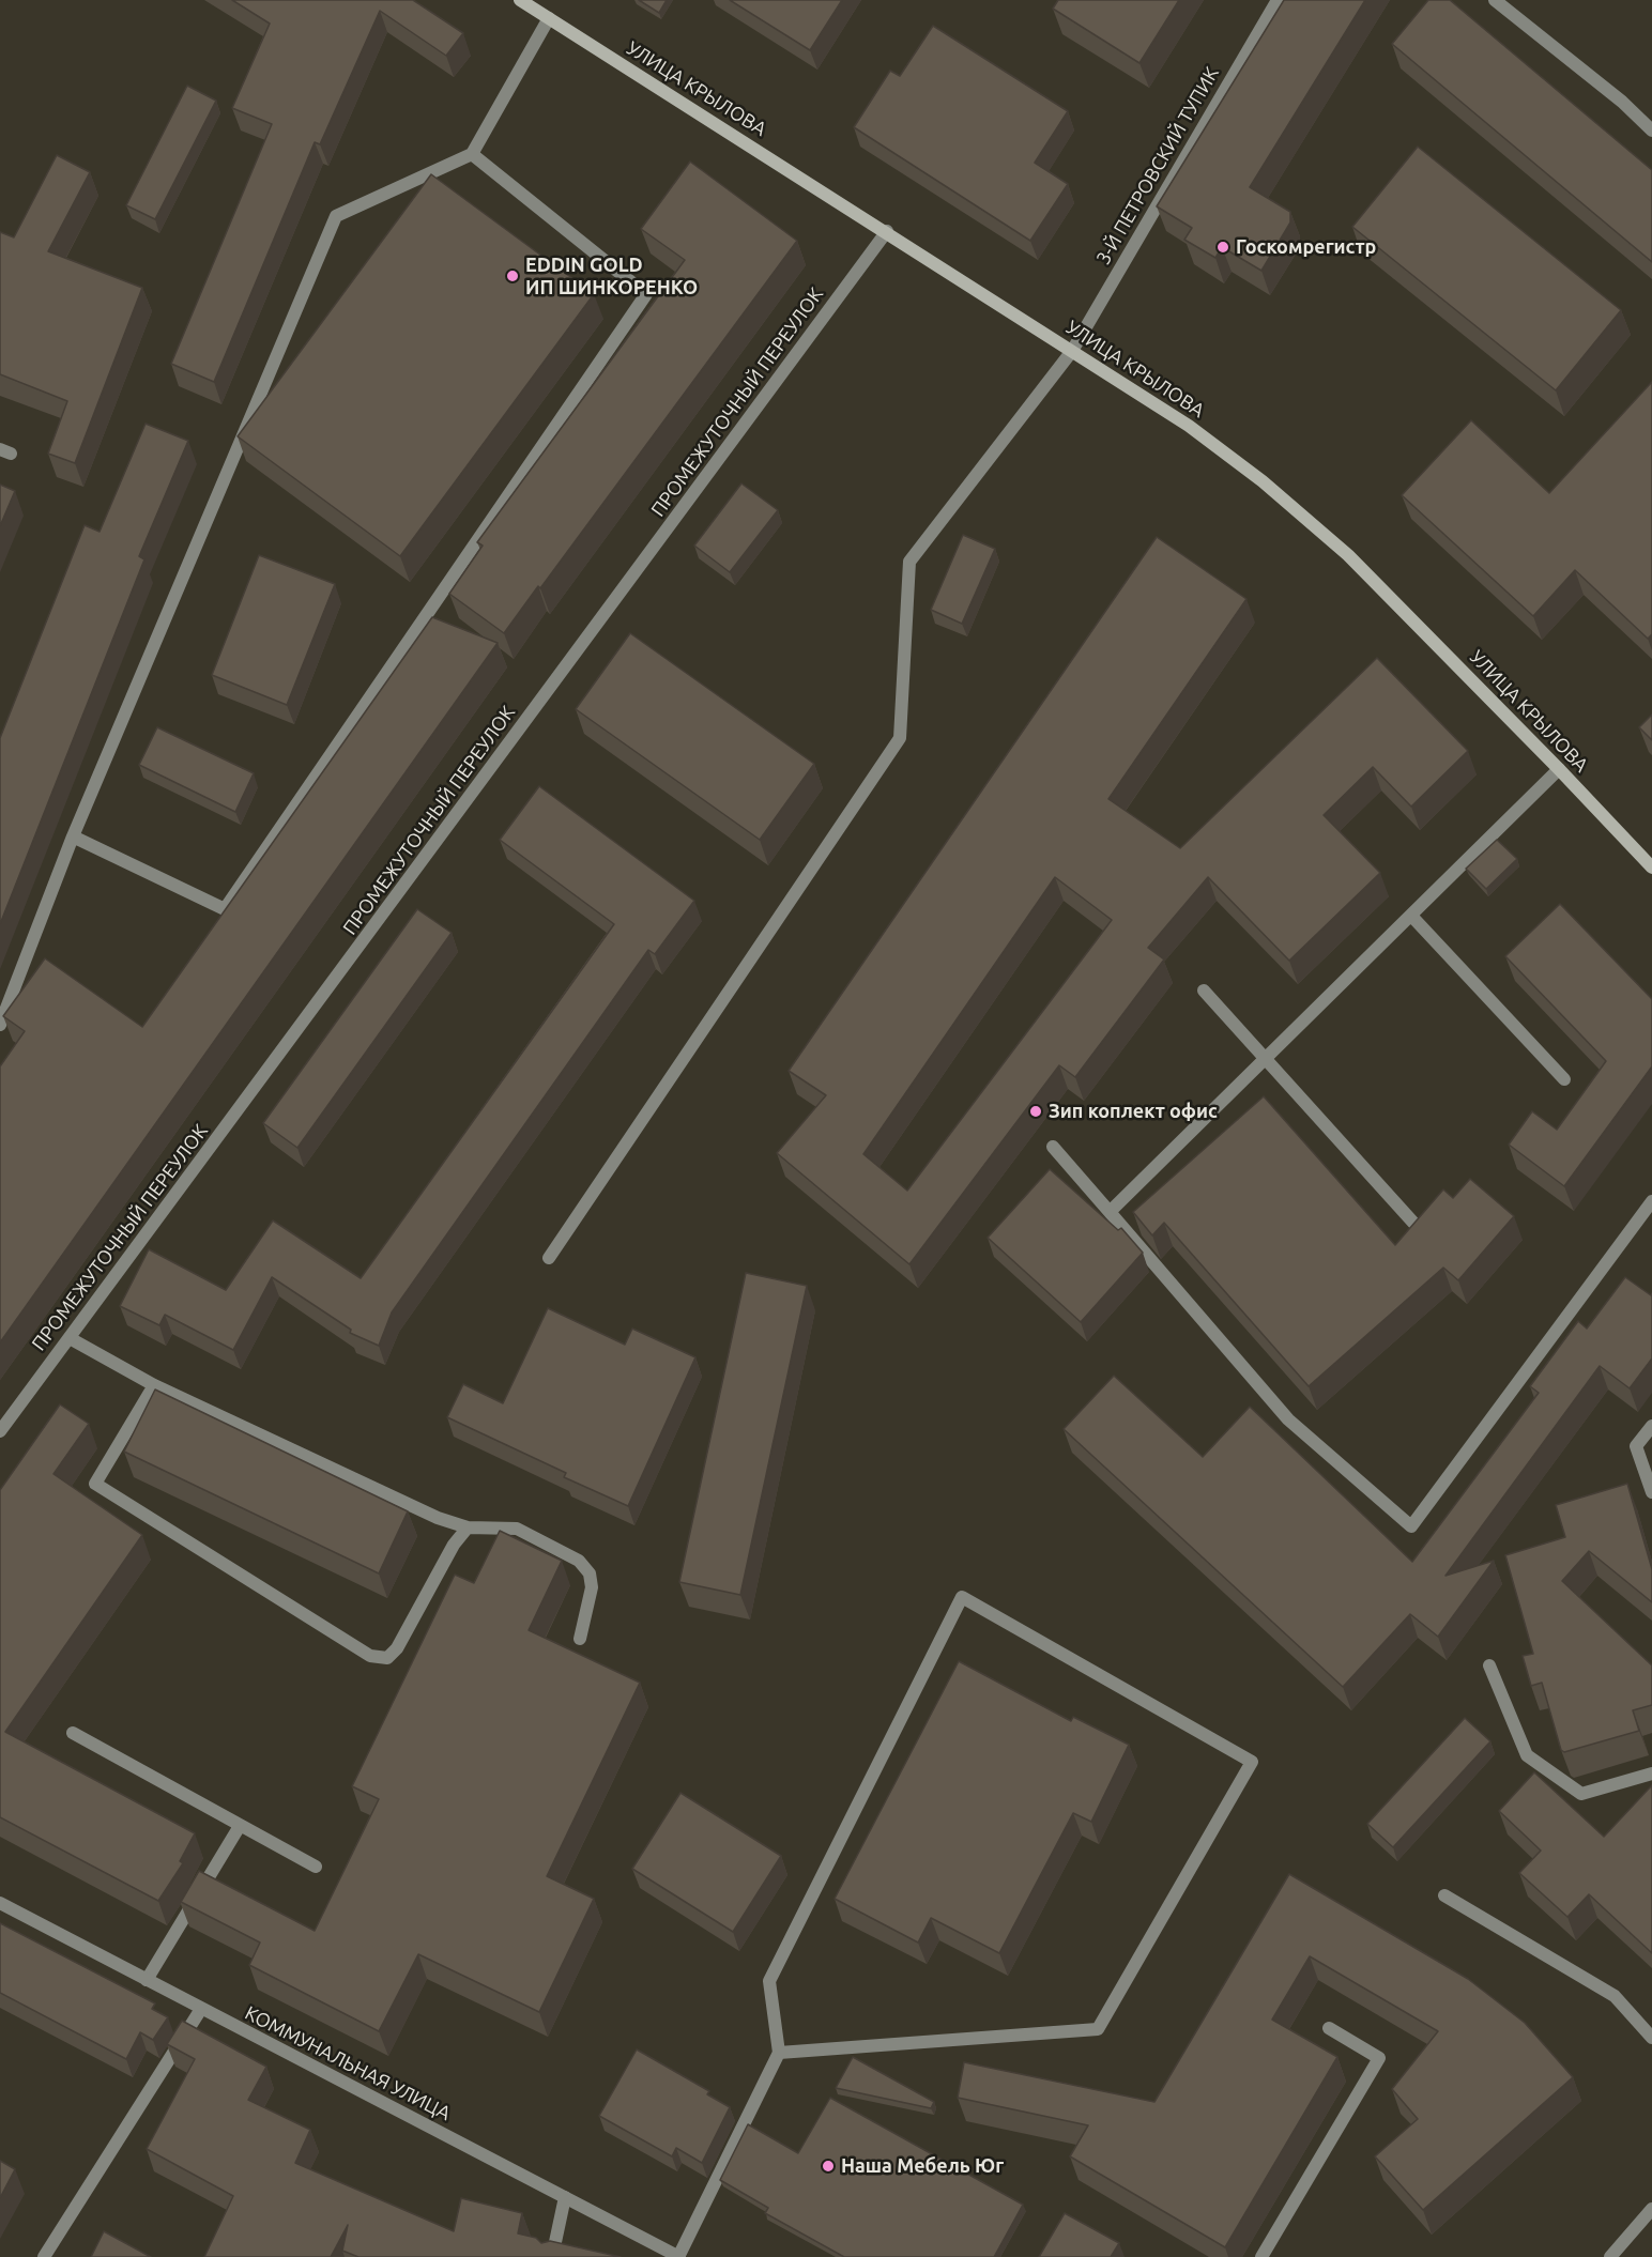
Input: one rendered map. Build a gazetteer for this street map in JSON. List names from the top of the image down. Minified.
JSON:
{"streets":{"main road":["УЛИЦА КРЫЛОВА"],"street":["3-Й ПЕТРОВСКИЙ ТУПИК","ПРОМЕЖУТОЧНЫЙ ПЕРЕУЛОК","КОММУНАЛЬНАЯ УЛИЦА"]},"crossings":[["УЛИЦА КРЫЛОВА","3-Й ПЕТРОВСКИЙ ТУПИК"],["УЛИЦА КРЫЛОВА","ПРОМЕЖУТОЧНЫЙ ПЕРЕУЛОК"]],"places":["Госкомрегистр","EDDIN GOLD ИП ШИНКОРЕНКО","Зип коплект офис","Наша Мебель Юг"]}
